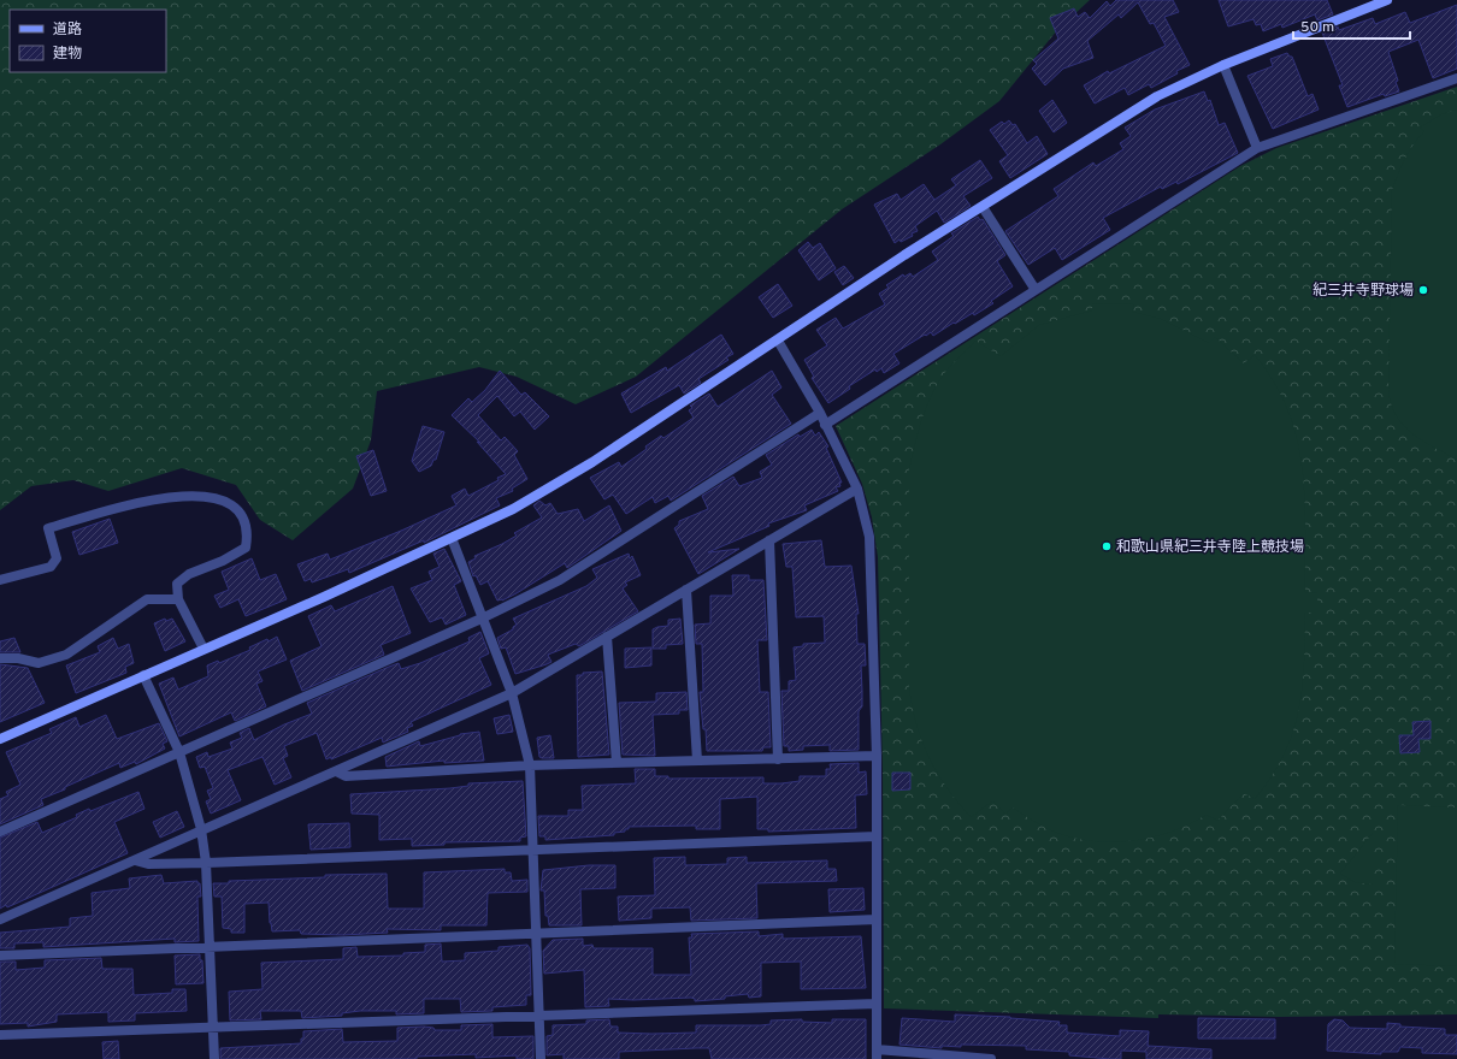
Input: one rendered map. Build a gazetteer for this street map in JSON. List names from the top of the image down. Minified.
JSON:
{"places":["紀三井寺野球場","和歌山県紀三井寺陸上競技場"],"legend":["道路","建物"],"scale_bar":"50 m"}
